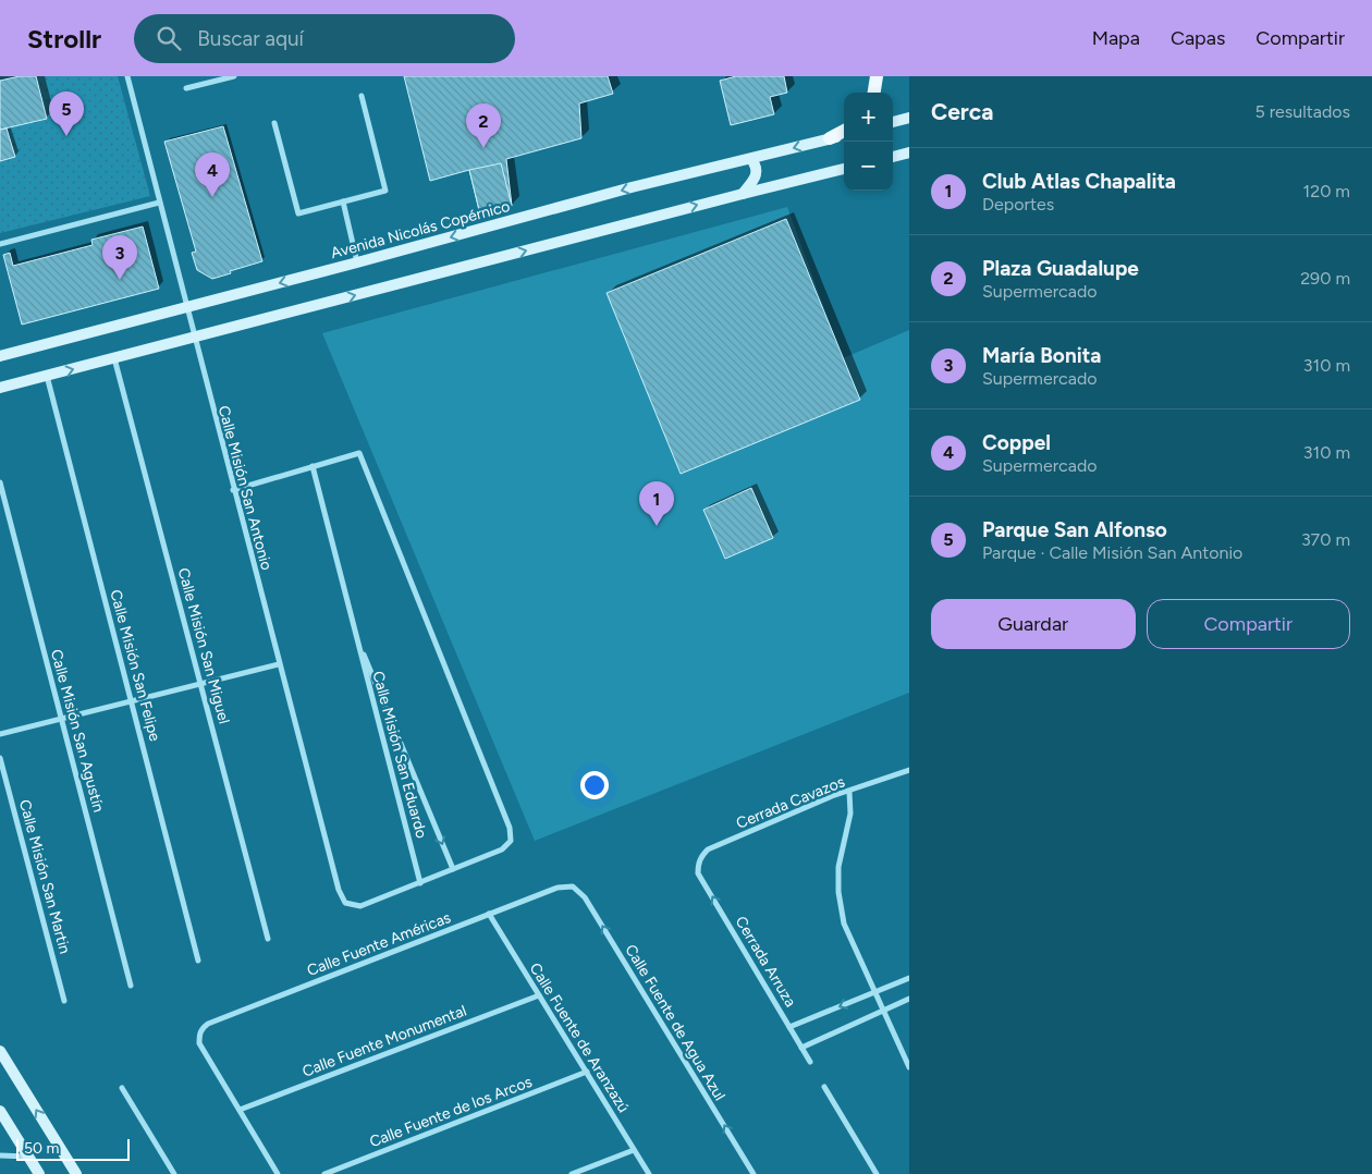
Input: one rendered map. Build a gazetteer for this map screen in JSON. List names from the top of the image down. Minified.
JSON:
{"streets":{"street":["Avenida Nicolás Copérnico","Calle Misión San Antonio","Calle Misión San Miguel","Calle Misión San Felipe","Calle Misión San Agustín","Calle Misión San Eduardo","Cerrada Cavazos","Calle Misión San Martin","Calle Fuente Américas","Cerrada Arruza","Calle Fuente de Agua Azul","Calle Fuente de Aranzazú","Calle Fuente Monumental","Calle Fuente de los Arcos"]},"crossings":[["Avenida Nicolás Copérnico","Calle Misión San Antonio"],["Calle Misión San Antonio","Calle Misión San Eduardo"],["Cerrada Cavazos","Cerrada Arruza"],["Calle Fuente Américas","Calle Fuente de Agua Azul"],["Calle Fuente Américas","Calle Fuente de Aranzazú"],["Calle Fuente Américas","Calle Fuente Monumental"],["Calle Fuente de Aranzazú","Calle Fuente Monumental"],["Calle Fuente de Aranzazú","Calle Fuente de los Arcos"]],"one_way":["Cerrada Arruza","Calle Fuente de Agua Azul"],"scale_bar":"50 m","page":{"header":"Strollr","search":"Buscar aquí","nav":["Mapa","Capas","Compartir"],"heading":["Cerca","5 resultados"],"pins":["5","2","4","3","1"],"map_buttons":["+","−"],"list":[{"mark":"1","name":"Club Atlas Chapalita","note":"Deportes","value":"120 m"},{"mark":"2","name":"Plaza Guadalupe","note":"Supermercado","value":"290 m"},{"mark":"3","name":"María Bonita","note":"Supermercado","value":"310 m"},{"mark":"4","name":"Coppel","note":"Supermercado","value":"310 m"},{"mark":"5","name":"Parque San Alfonso","note":"Parque · Calle Misión San Antonio","value":"370 m"}],"buttons":["Guardar","Compartir"],"scale":"50 m"}}
